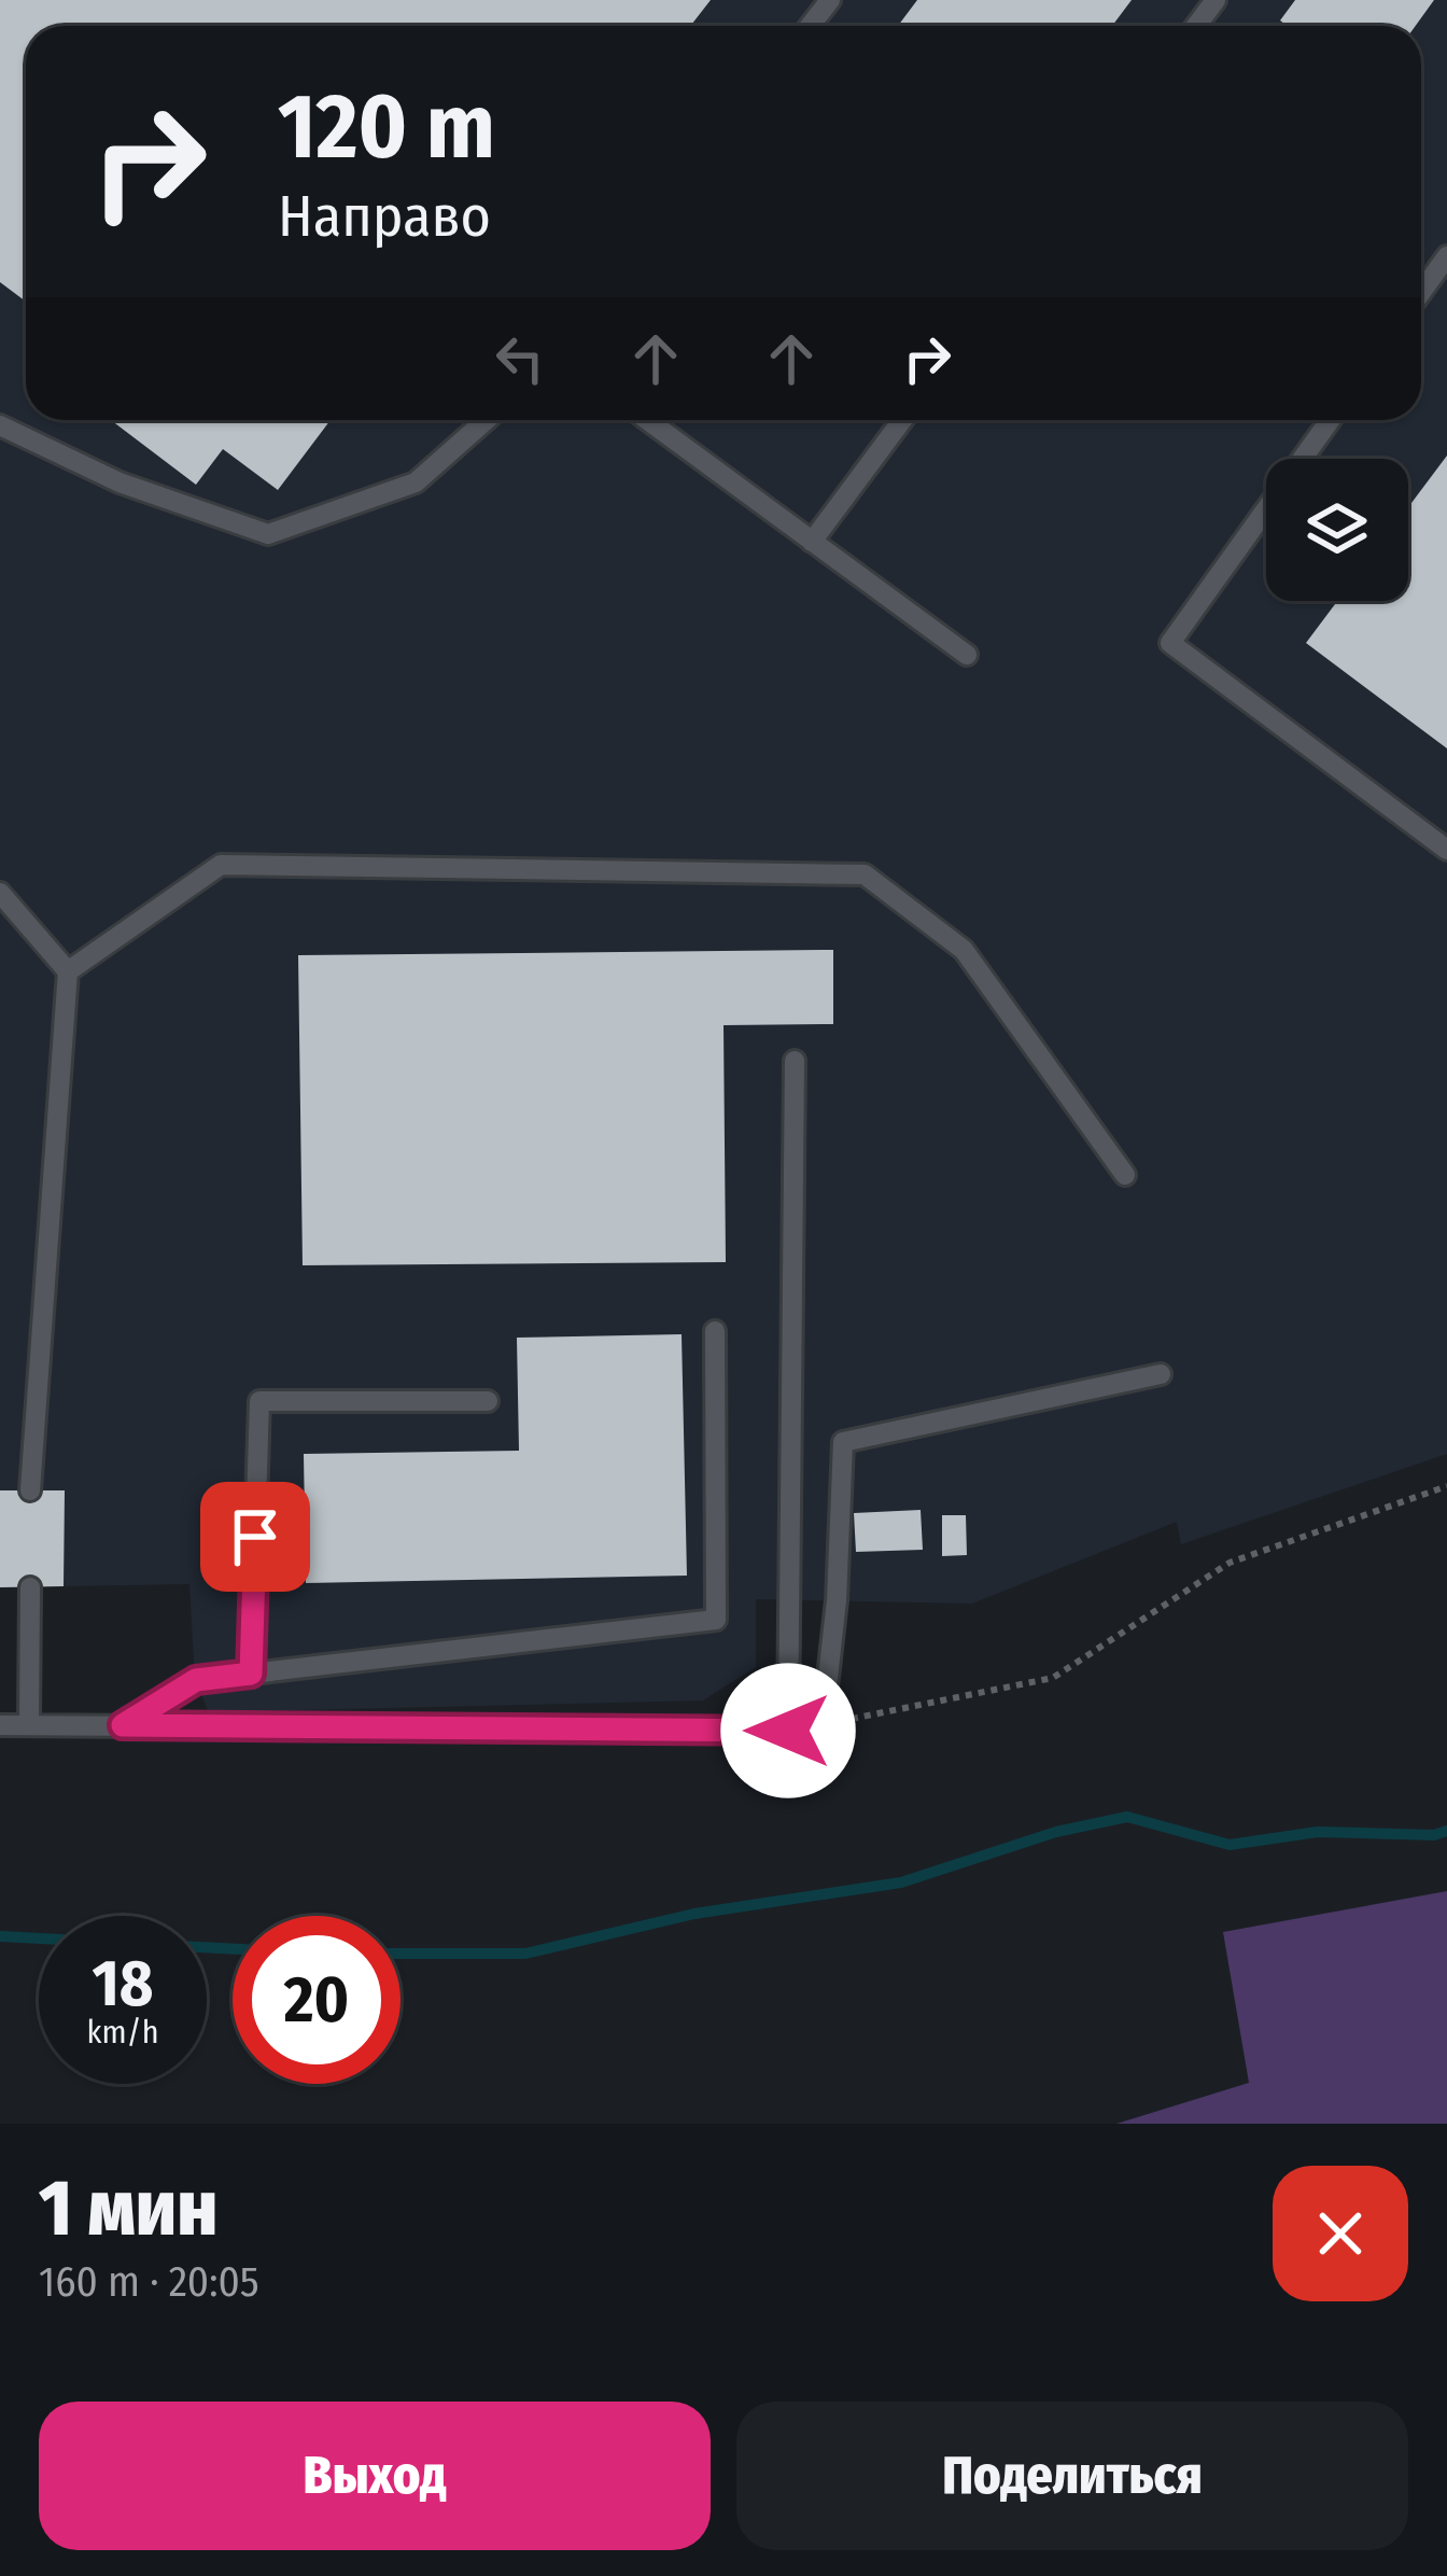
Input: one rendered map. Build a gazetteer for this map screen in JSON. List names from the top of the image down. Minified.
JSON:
{"page":{"turn":["120 m","Направо"],"speed":"18 km/h","limit":"20","heading":["1 мин","160 m · 20:05"],"buttons":["Выход","Поделиться"]}}
